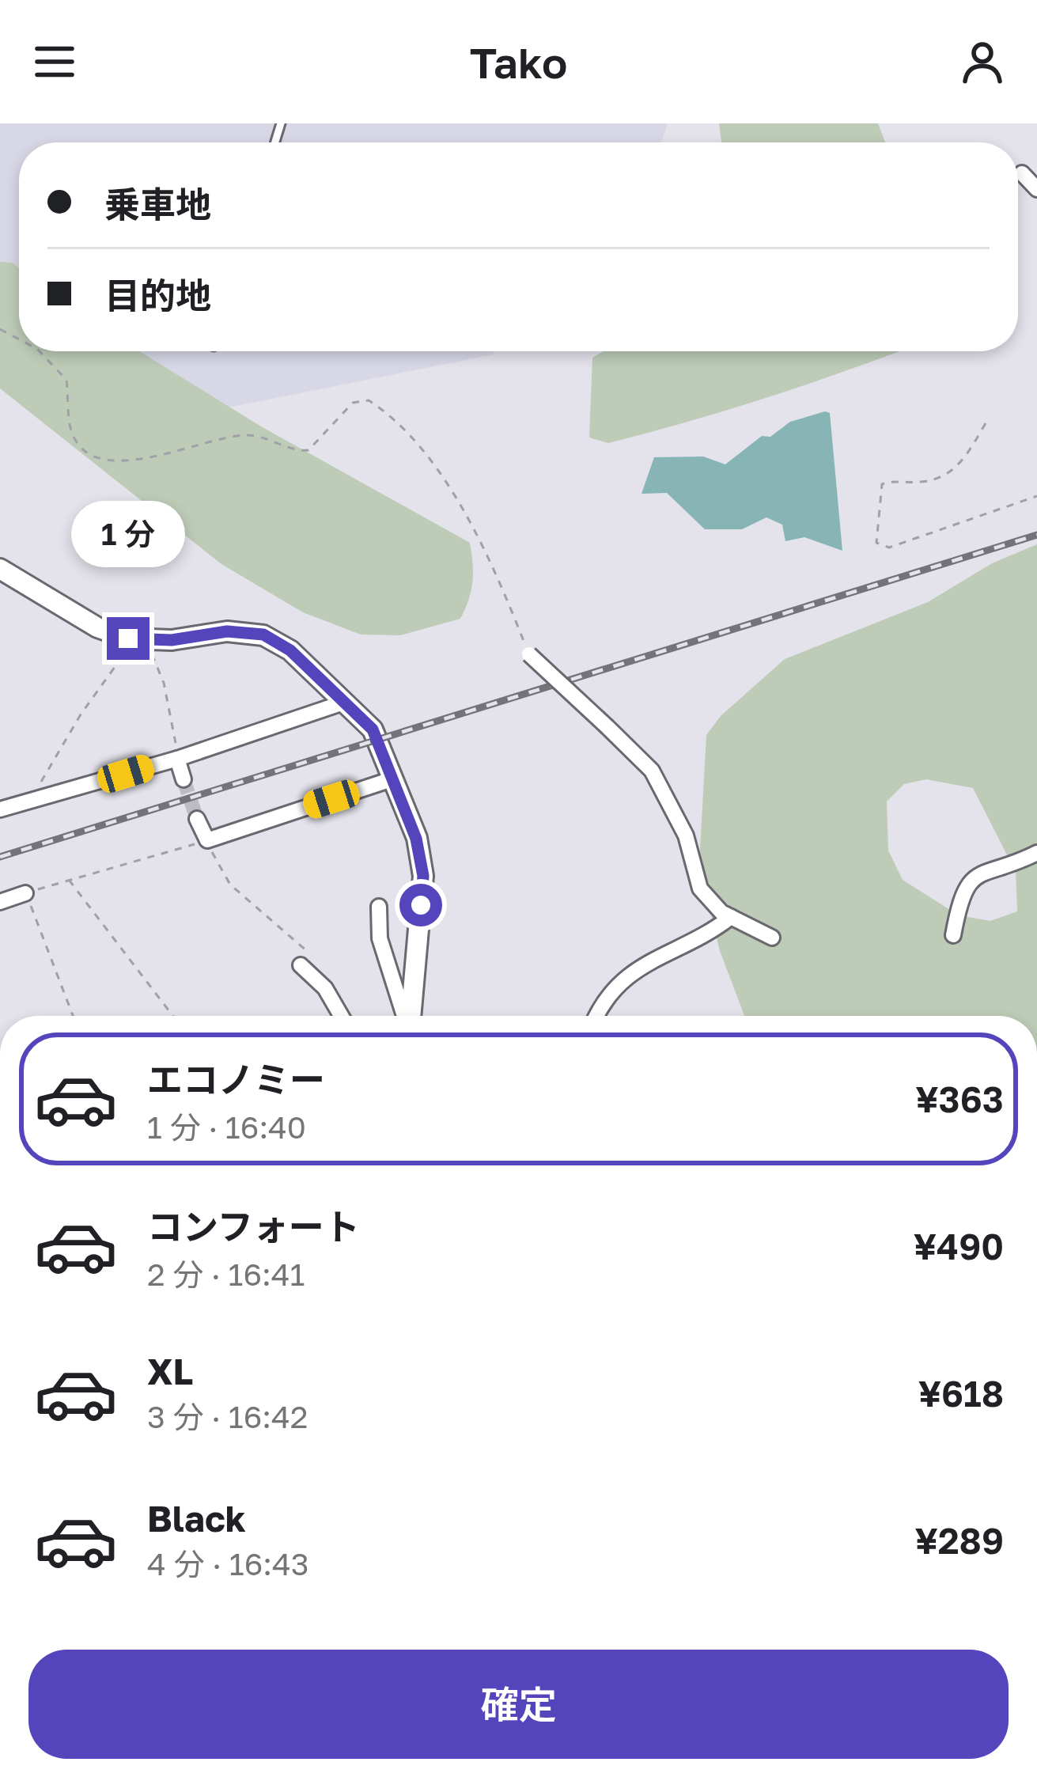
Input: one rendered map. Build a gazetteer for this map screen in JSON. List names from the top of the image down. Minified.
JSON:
{"page":{"header":"Tako","banner":["乗車地","目的地"],"bubble":"1 分","list":[{"name":"エコノミー","note":"1 分 · 16:40","value":"¥363"},{"name":"コンフォート","note":"2 分 · 16:41","value":"¥490"},{"name":"XL","note":"3 分 · 16:42","value":"¥618"},{"name":"Black","note":"4 分 · 16:43","value":"¥289"}],"buttons":"確定"}}
